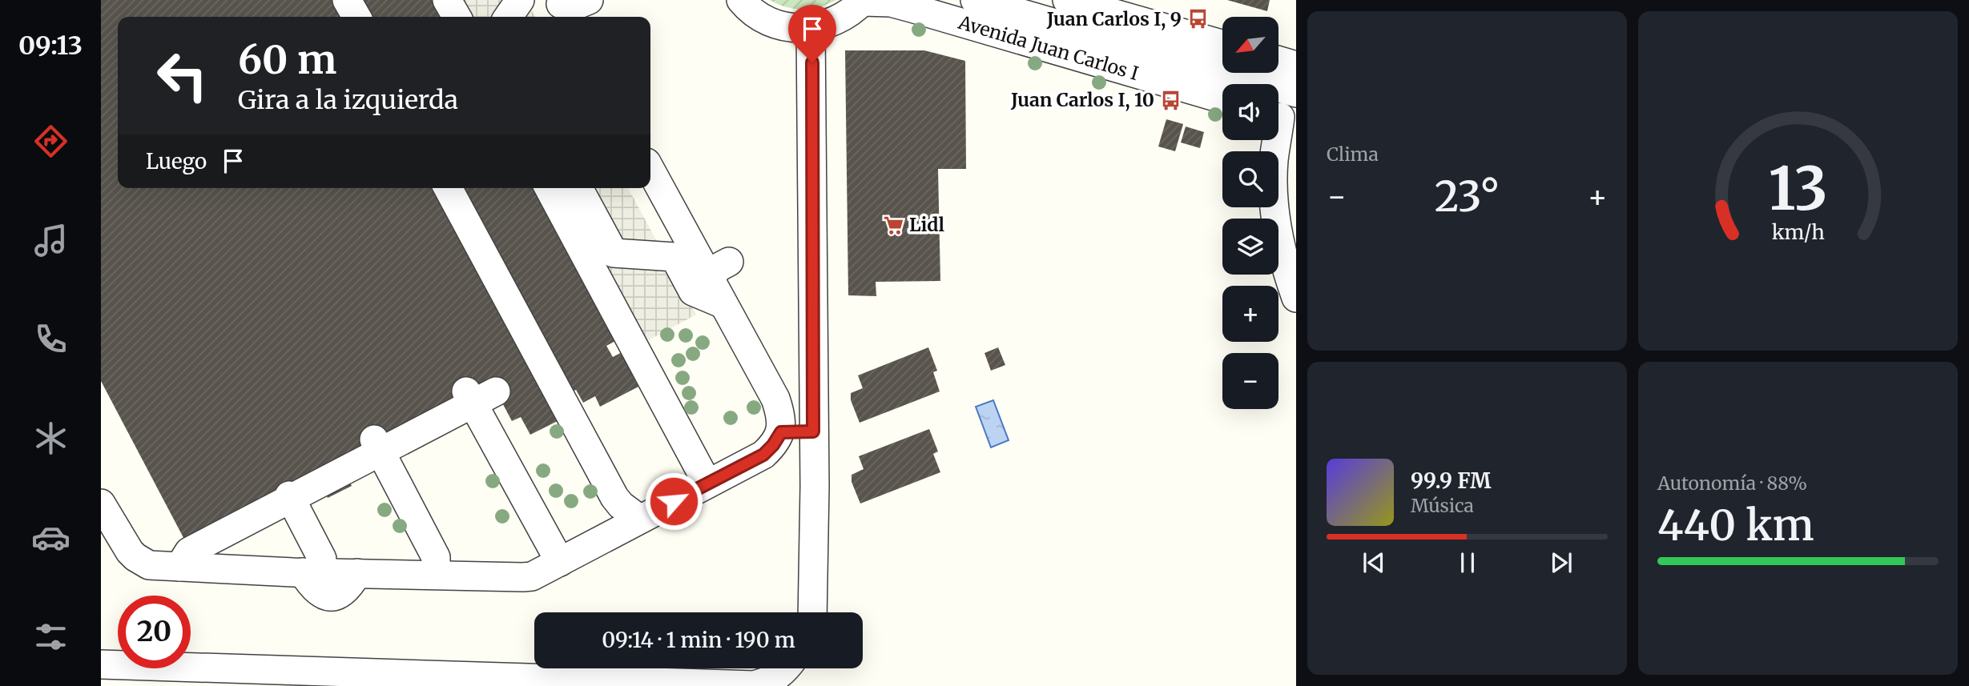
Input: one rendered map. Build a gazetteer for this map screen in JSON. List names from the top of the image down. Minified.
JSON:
{"streets":{"street":["Avenida Juan Carlos I"]},"places":{"bus stop":["Juan Carlos I, 9","Juan Carlos I, 10"],"supermarket":["Lidl"]},"north":"bottom left","page":{"tabs":"09:13","tile":["Clima",["Autonomía · 88%","440 km"]],"map_buttons":["+","−"],"turn":["60 m","Gira a la izquierda"],"then":"Luego","heat":["−","23°","+"],"song":["99.9 FM","Música"],"limit":"20","trip":"09:14 · 1 min · 190 m","gauge":["13","km/h"]}}
